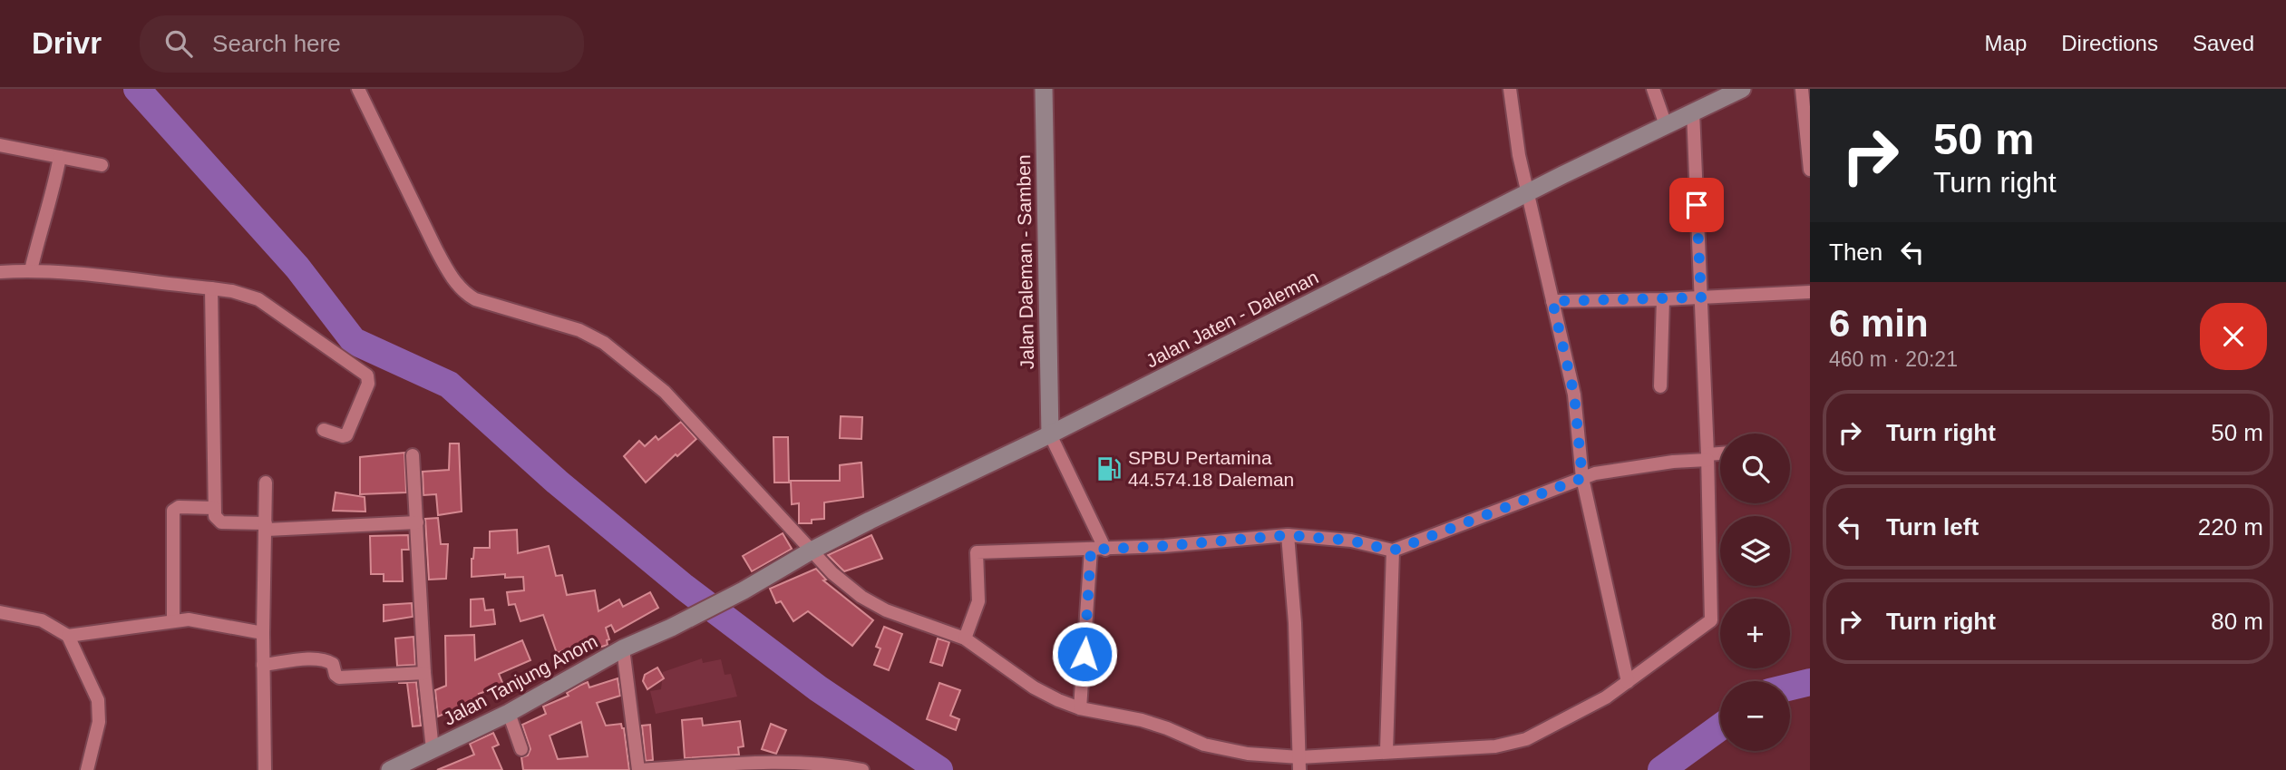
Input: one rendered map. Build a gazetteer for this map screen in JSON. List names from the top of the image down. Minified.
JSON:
{"streets":{"main road":["Jalan Daleman - Samben","Jalan Jaten - Daleman","Jalan Tanjung Anom"]},"crossings":[["Jalan Daleman - Samben","Jalan Jaten - Daleman"],["Jalan Jaten - Daleman","Jalan Tanjung Anom"]],"places":{"fuel station":["SPBU Pertamina 44.574.18 Daleman"]},"page":{"header":"Drivr","search":"Search here","nav":["Map","Directions","Saved"],"turn":["50 m","Turn right"],"then":"Then","heading":["6 min","460 m · 20:21"],"list":[{"name":"Turn right","value":"50 m"},{"name":"Turn left","value":"220 m"},{"name":"Turn right","value":"80 m"}],"map_buttons":["+","−"]}}
